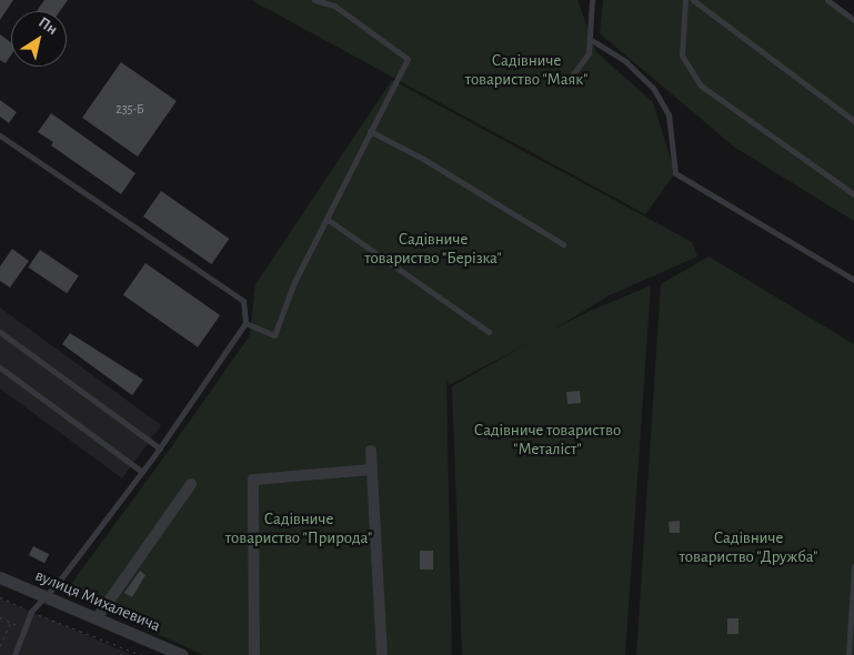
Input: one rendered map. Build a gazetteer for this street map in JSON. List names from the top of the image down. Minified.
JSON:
{"streets":{"street":["вулиця Михалевича"]},"parks":["Садівниче товариство \"Маяк\"","Садівниче товариство \"Берізка\"","Садівниче товариство \"Металіст\"","Садівниче товариство \"Природа\"","Садівниче товариство \"Дружба\""],"house_numbers":["235-Б"],"north":"top right"}
